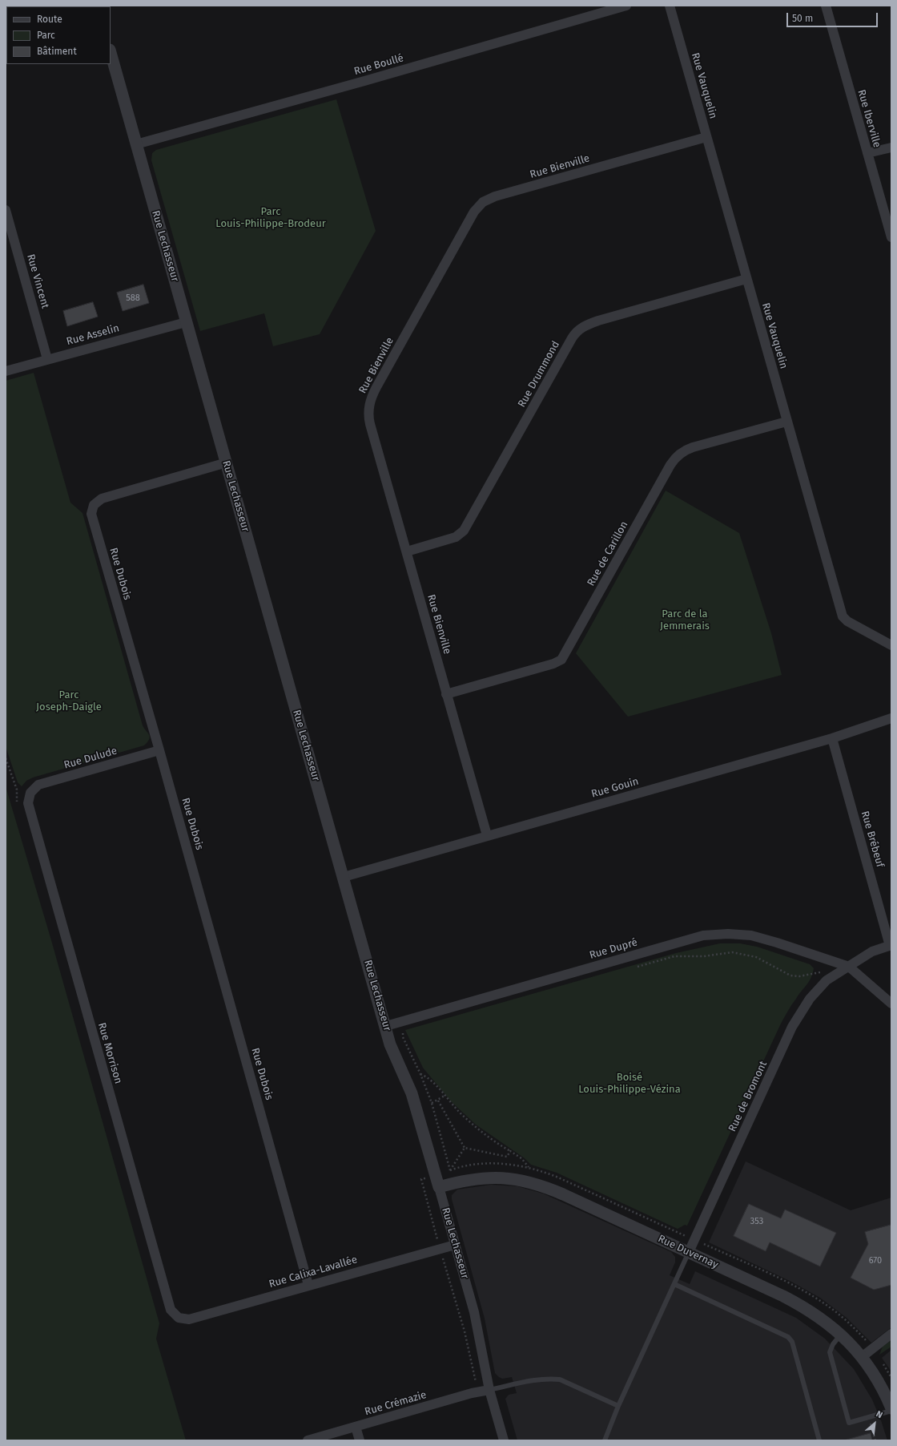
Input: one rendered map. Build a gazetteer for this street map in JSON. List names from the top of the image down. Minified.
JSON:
{"streets":{"street":["Rue Boullé","Rue Vauquelin","Rue Iberville","Rue Bienville","Rue Lechasseur","Rue Vincent","Rue Asselin","Rue Drummond","Rue de Carillon","Rue Dubois","Rue Dulude","Rue Gouin","Rue Brébeuf","Rue Dupré","Rue Morrison","Rue de Bromont","Rue Duvernay","Rue Calixa-Lavallée","Rue Crémazie"]},"crossings":[["Rue Boullé","Rue Lechasseur"],["Rue Vauquelin","Rue Bienville"],["Rue Vauquelin","Rue Drummond"],["Rue Vauquelin","Rue de Carillon"],["Rue Bienville","Rue Drummond"],["Rue Bienville","Rue de Carillon"],["Rue Bienville","Rue Gouin"],["Rue Lechasseur","Rue Asselin"],["Rue Lechasseur","Rue Dubois"],["Rue Lechasseur","Rue Gouin"],["Rue Lechasseur","Rue Dupré"],["Rue Lechasseur","Rue Duvernay"],["Rue Lechasseur","Rue Calixa-Lavallée"],["Rue Lechasseur","Rue Crémazie"],["Rue Vincent","Rue Asselin"],["Rue Dubois","Rue Dulude"],["Rue Dubois","Rue Calixa-Lavallée"],["Rue Dulude","Rue Morrison"],["Rue Gouin","Rue Brébeuf"],["Rue Dupré","Rue de Bromont"],["Rue Morrison","Rue Calixa-Lavallée"],["Rue de Bromont","Rue Duvernay"]],"parks":["Parc Louis-Philippe-Brodeur","Parc de la Jemmerais","Parc Joseph-Daigle","Boisé Louis-Philippe-Vézina"],"house_numbers":["588","353","670"],"legend":["Route","Parc","Bâtiment"],"scale_bar":"50 m","north":"top right"}
